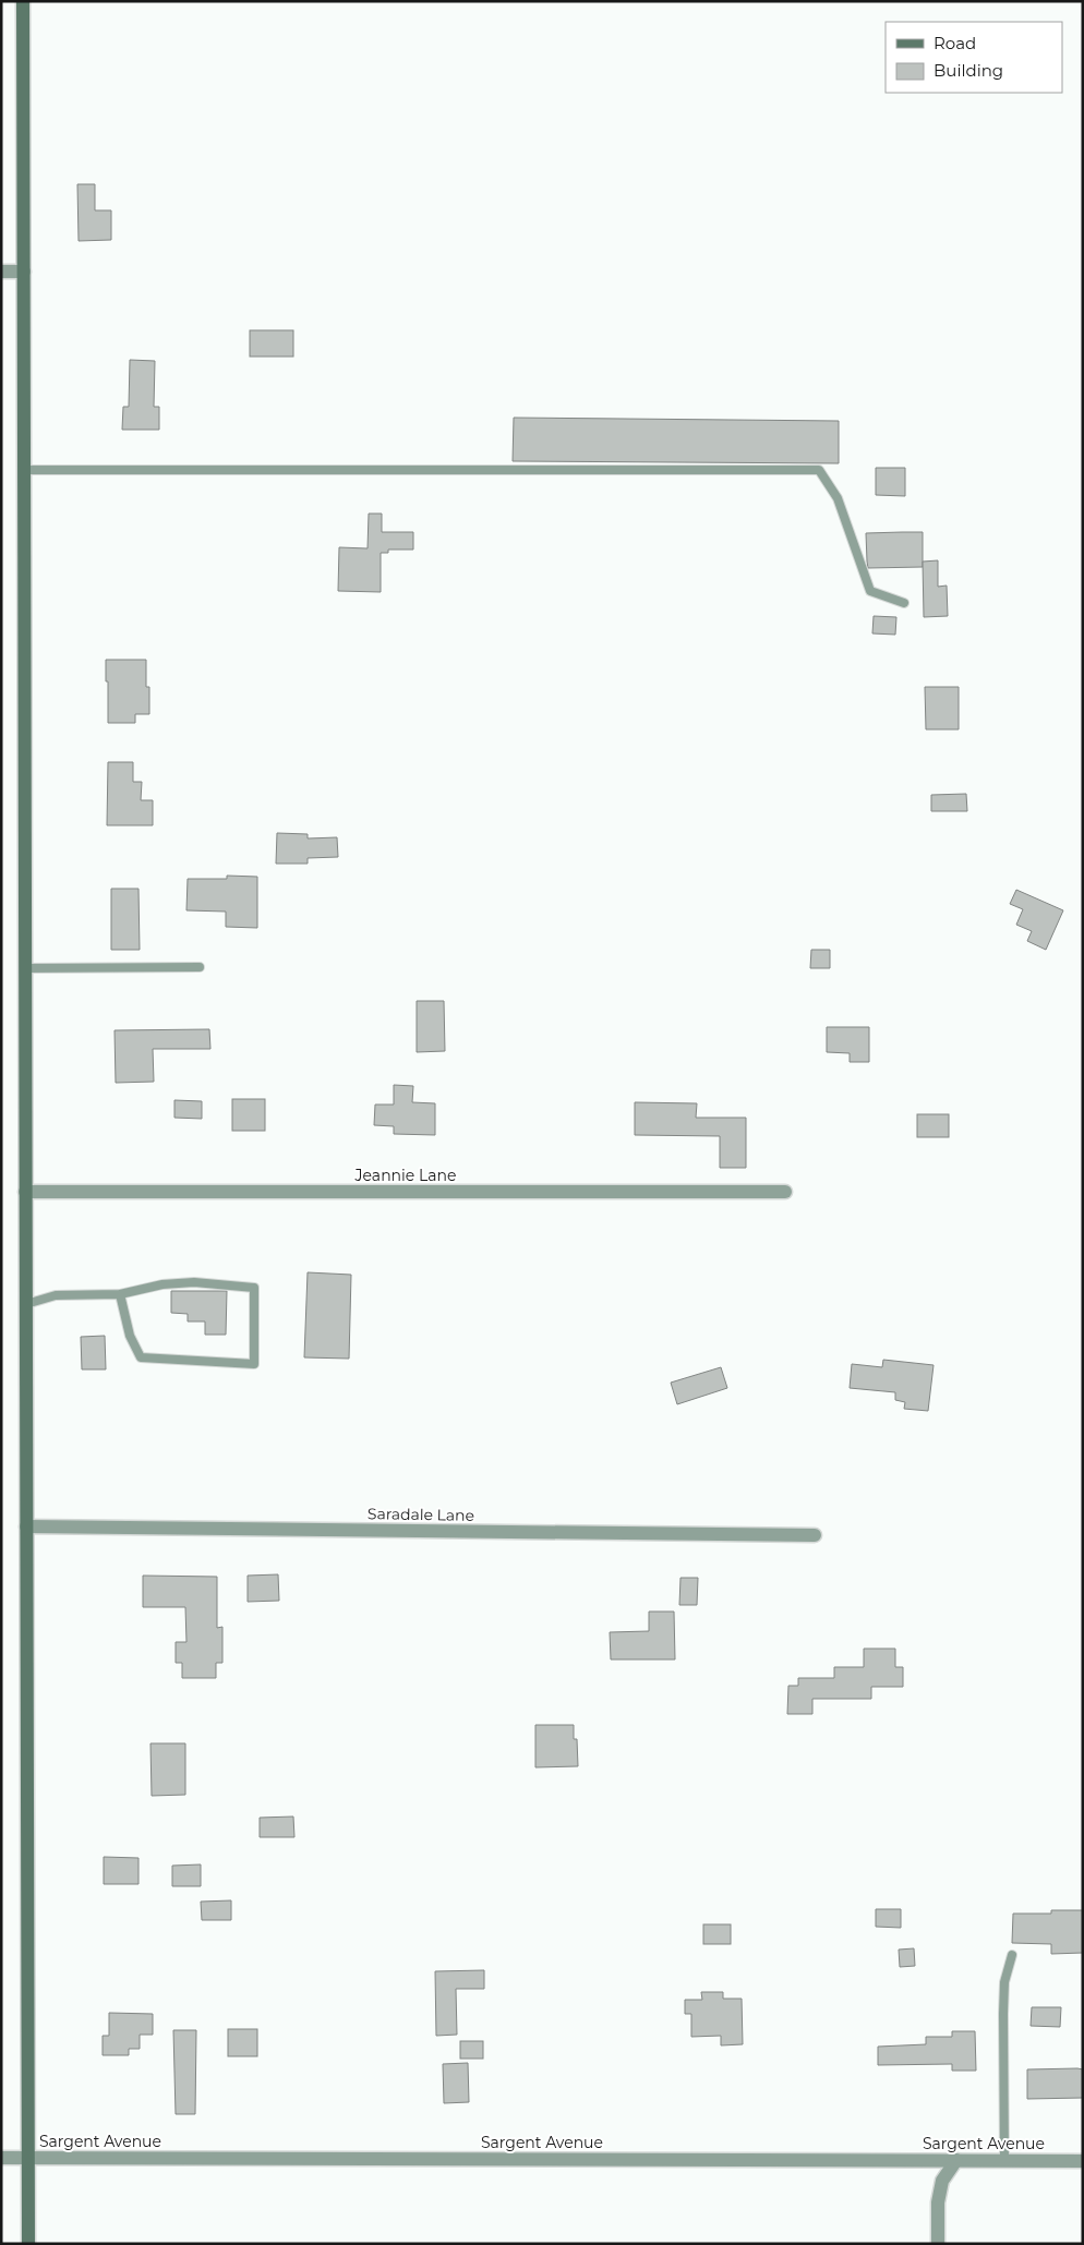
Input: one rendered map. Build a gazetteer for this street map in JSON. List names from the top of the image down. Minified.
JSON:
{"streets":{"street":["Jeannie Lane","Saradale Lane","Sargent Avenue"]},"legend":["Road","Building"]}
